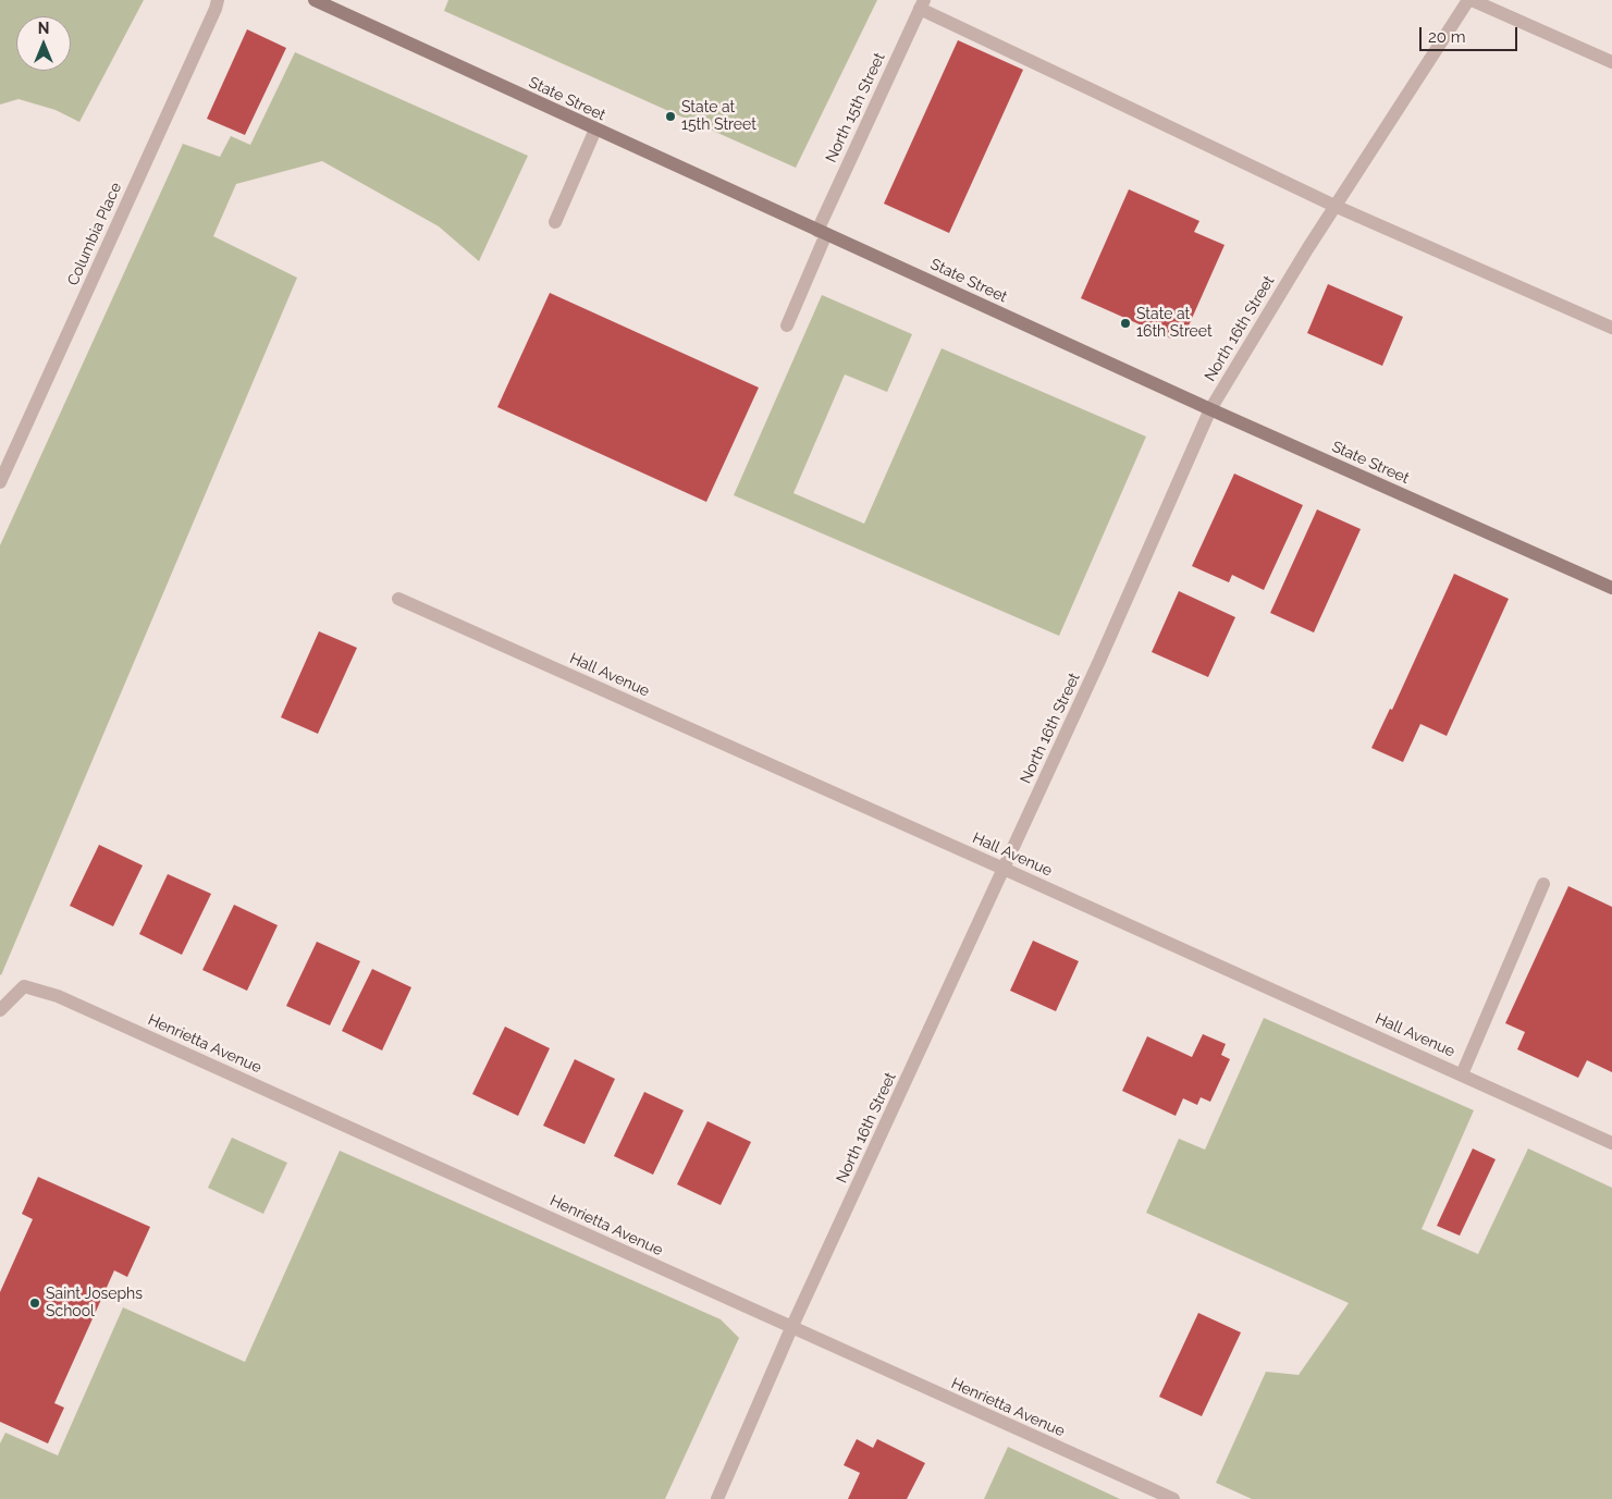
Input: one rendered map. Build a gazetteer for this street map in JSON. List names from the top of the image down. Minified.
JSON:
{"streets":{"main road":["State Street"],"street":["North 15th Street","Columbia Place","North 16th Street","Hall Avenue","Henrietta Avenue"]},"crossings":[["State Street","North 15th Street"],["State Street","North 16th Street"],["North 16th Street","Hall Avenue"],["North 16th Street","Henrietta Avenue"]],"places":["State at 15th Street","State at 16th Street","Saint Josephs School"],"scale_bar":"20 m","north":"top"}
